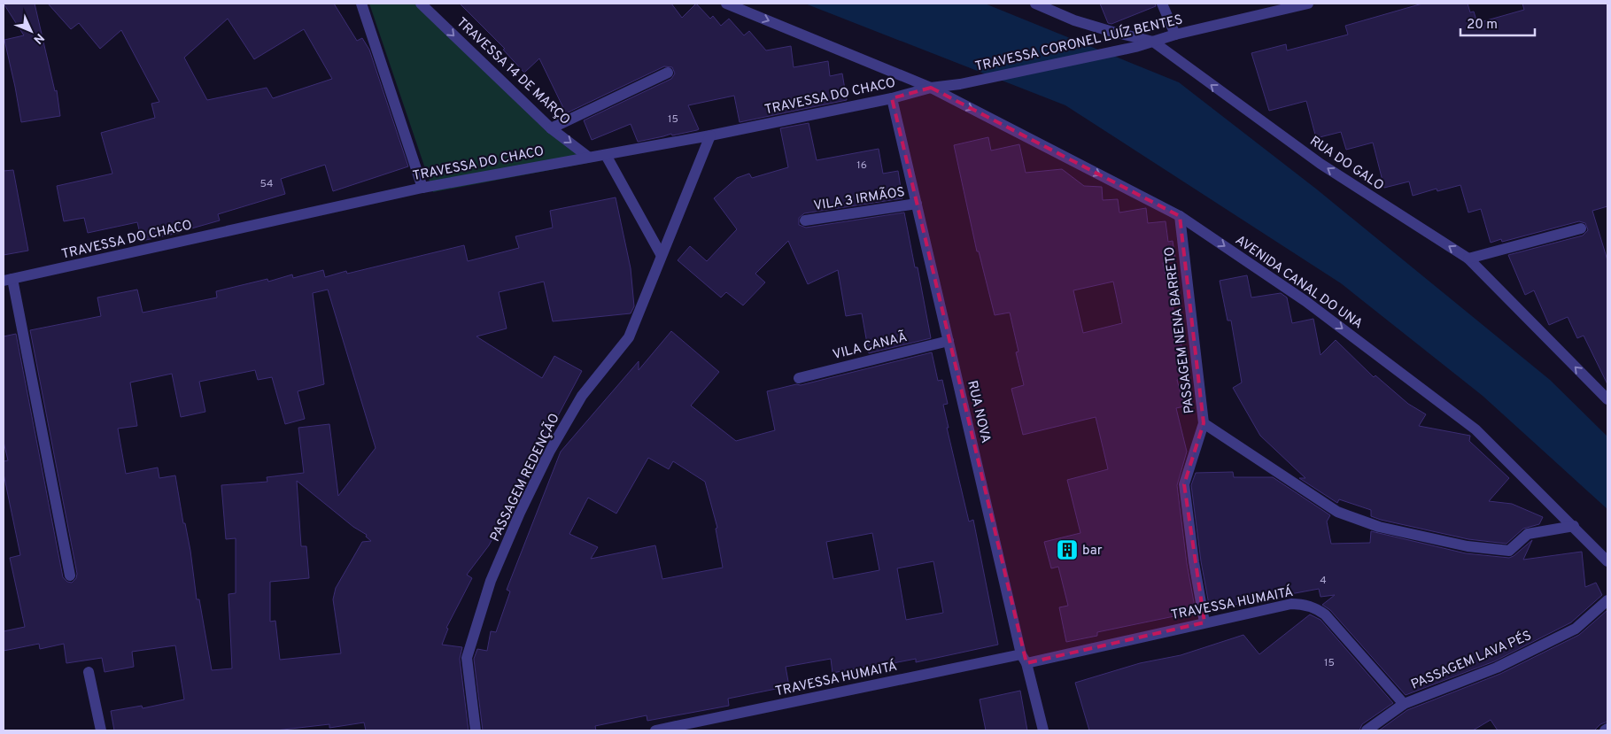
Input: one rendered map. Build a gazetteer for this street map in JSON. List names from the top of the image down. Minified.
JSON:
{"streets":{"street":["TRAVESSA CORONEL LUÍZ BENTES","TRAVESSA 14 DE MARÇO","TRAVESSA DO CHACO","RUA DO GALO","VILA 3 IRMÃOS","AVENIDA CANAL DO UNA","PASSAGEM NENA BARRETO","VILA CANAÃ","RUA NOVA","PASSAGEM REDENÇÃO","TRAVESSA HUMAITÁ","PASSAGEM LAVA PÉS"]},"crossings":[["TRAVESSA CORONEL LUÍZ BENTES","TRAVESSA DO CHACO"],["TRAVESSA CORONEL LUÍZ BENTES","RUA DO GALO"],["TRAVESSA 14 DE MARÇO","TRAVESSA DO CHACO"],["TRAVESSA DO CHACO","AVENIDA CANAL DO UNA"],["TRAVESSA DO CHACO","RUA NOVA"],["TRAVESSA DO CHACO","PASSAGEM REDENÇÃO"],["VILA 3 IRMÃOS","RUA NOVA"],["AVENIDA CANAL DO UNA","PASSAGEM NENA BARRETO"],["PASSAGEM NENA BARRETO","TRAVESSA HUMAITÁ"],["VILA CANAÃ","RUA NOVA"],["RUA NOVA","TRAVESSA HUMAITÁ"],["TRAVESSA HUMAITÁ","PASSAGEM LAVA PÉS"]],"one_way":["TRAVESSA 14 DE MARÇO","RUA DO GALO","AVENIDA CANAL DO UNA"],"places":{"building":["bar"]},"house_numbers":["15","16","54","4","15"],"scale_bar":"20 m","north":"bottom right"}
